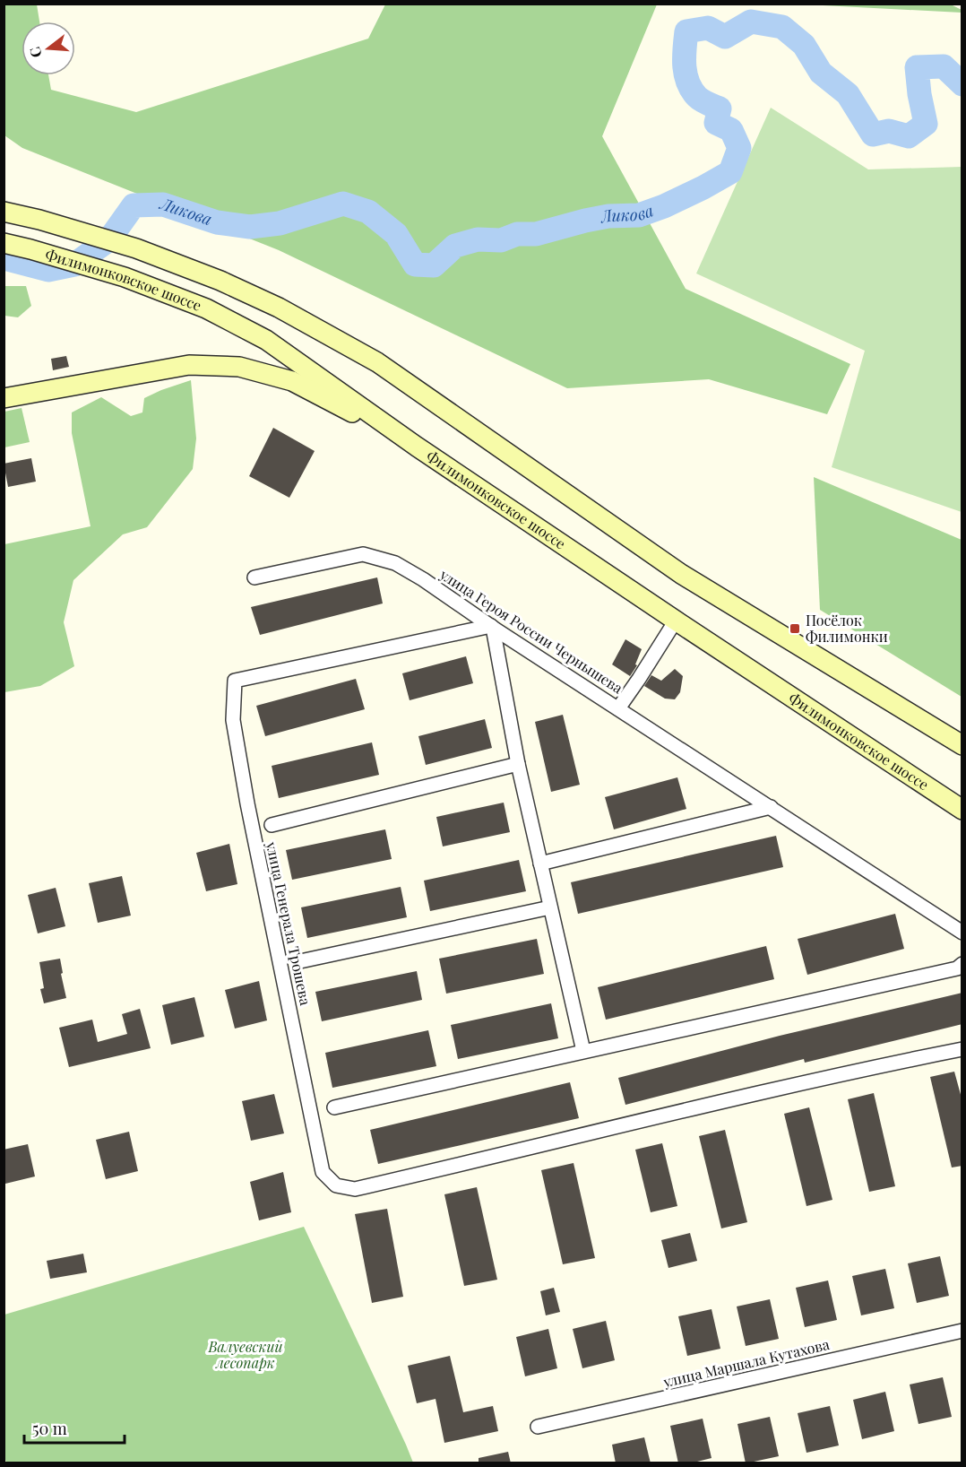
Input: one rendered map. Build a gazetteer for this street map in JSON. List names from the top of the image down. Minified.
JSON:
{"streets":{"main road":["Филимонковское шоссе"],"street":["улица Героя России Чернышева","улица Генерала Трошева","улица Маршала Кутахова"]},"crossings":[["улица Героя России Чернышева","улица Генерала Трошева"]],"water":["Ликова"],"parks":["Валуевский лесопарк"],"places":{"transit":["Посёлок Филимонки"]},"scale_bar":"50 m","north":"left"}
